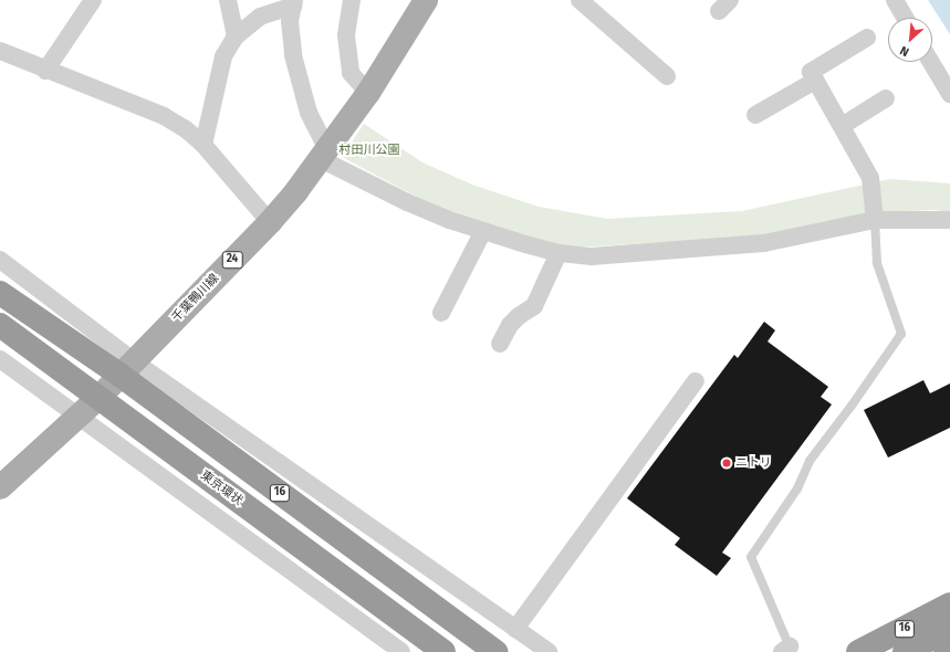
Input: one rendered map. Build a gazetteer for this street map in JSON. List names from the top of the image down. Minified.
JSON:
{"streets":{"highway":["東京環状","16"],"main road":["24","千葉鴨川線"]},"crossings":[["千葉鴨川線","東京環状"],["千葉鴨川線","16"]],"parks":["村田川公園"],"places":["ニトリ"],"north":"bottom left"}
